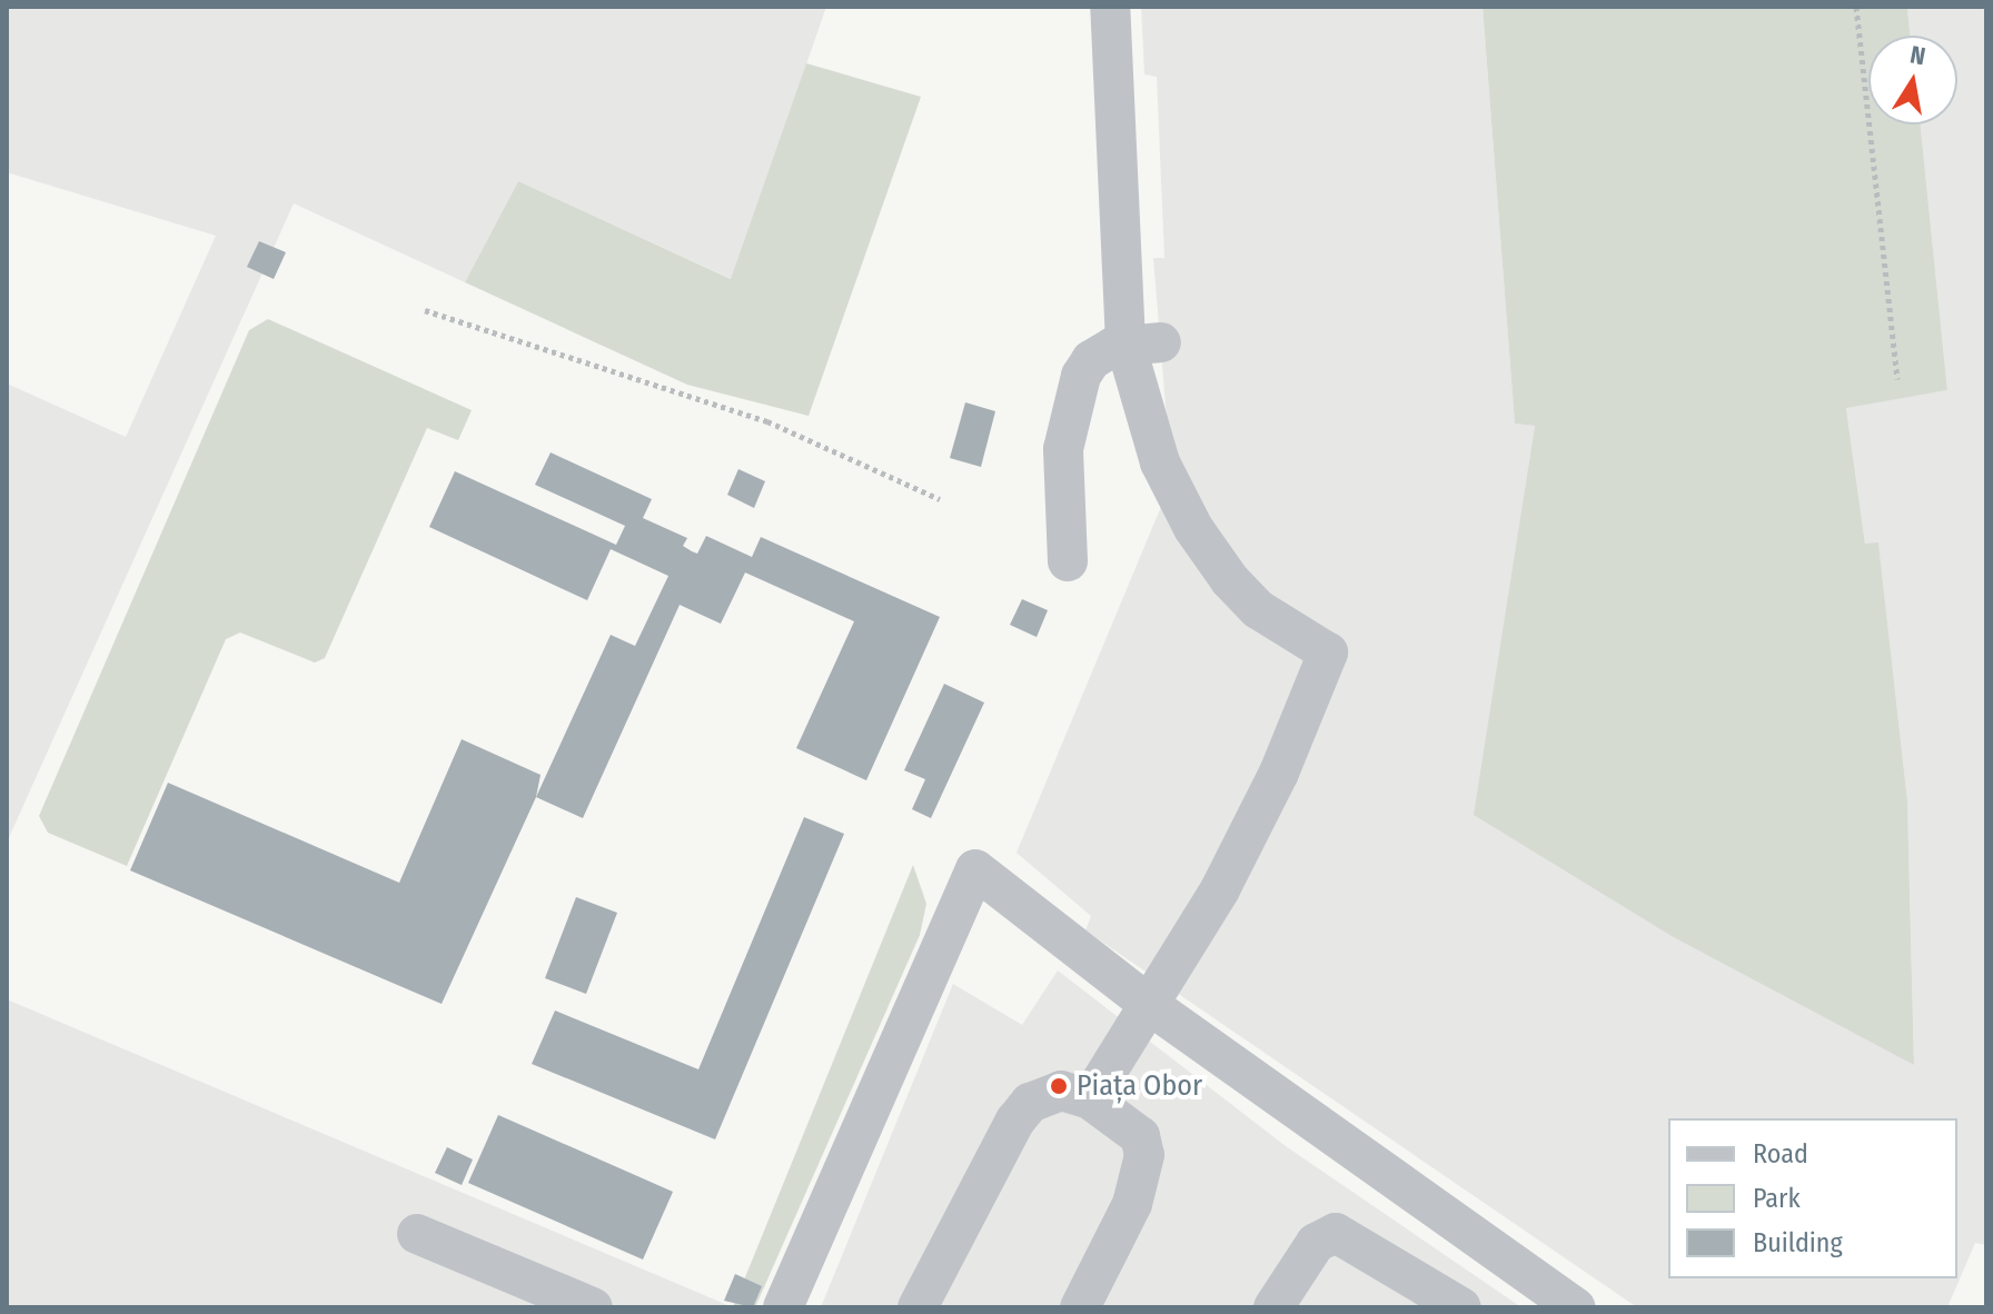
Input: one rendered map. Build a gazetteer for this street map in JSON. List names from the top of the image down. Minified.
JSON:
{"places":["Piața Obor"],"legend":["Road","Park","Building"],"north":"top"}
